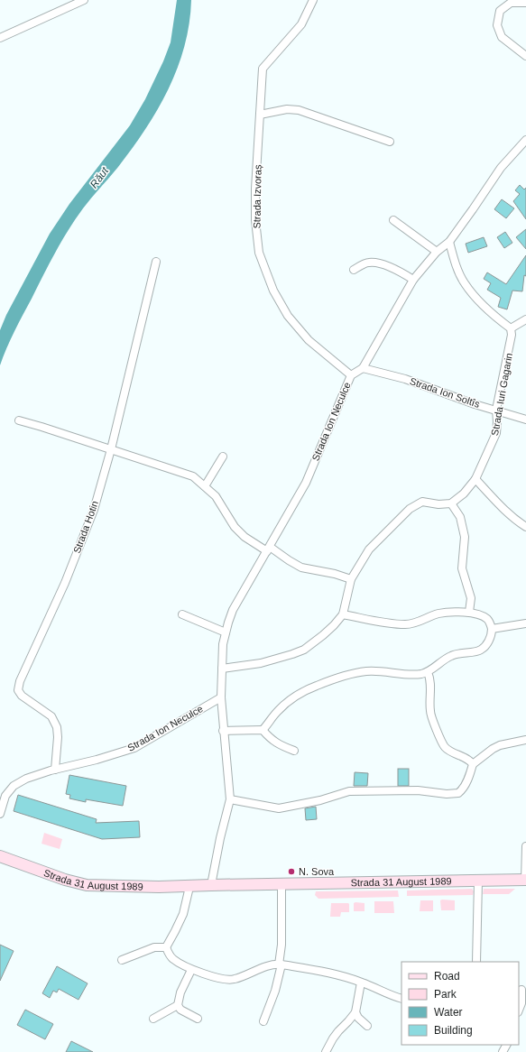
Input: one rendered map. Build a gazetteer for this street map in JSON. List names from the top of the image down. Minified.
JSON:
{"streets":{"main road":["Strada 31 August 1989"],"street":["Strada Izvoraș","Strada Ion Soltîs","Strada Iuri Gagarin","Strada Ion Neculce","Strada Hotin"]},"crossings":[["Strada Izvoraș","Strada Ion Neculce"],["Strada Ion Soltîs","Strada Iuri Gagarin"],["Strada Ion Soltîs","Strada Ion Neculce"],["Strada Ion Neculce","Strada Hotin"]],"water":["Răut"],"places":["N. Sova"],"legend":["Road","Park","Water","Building"]}
